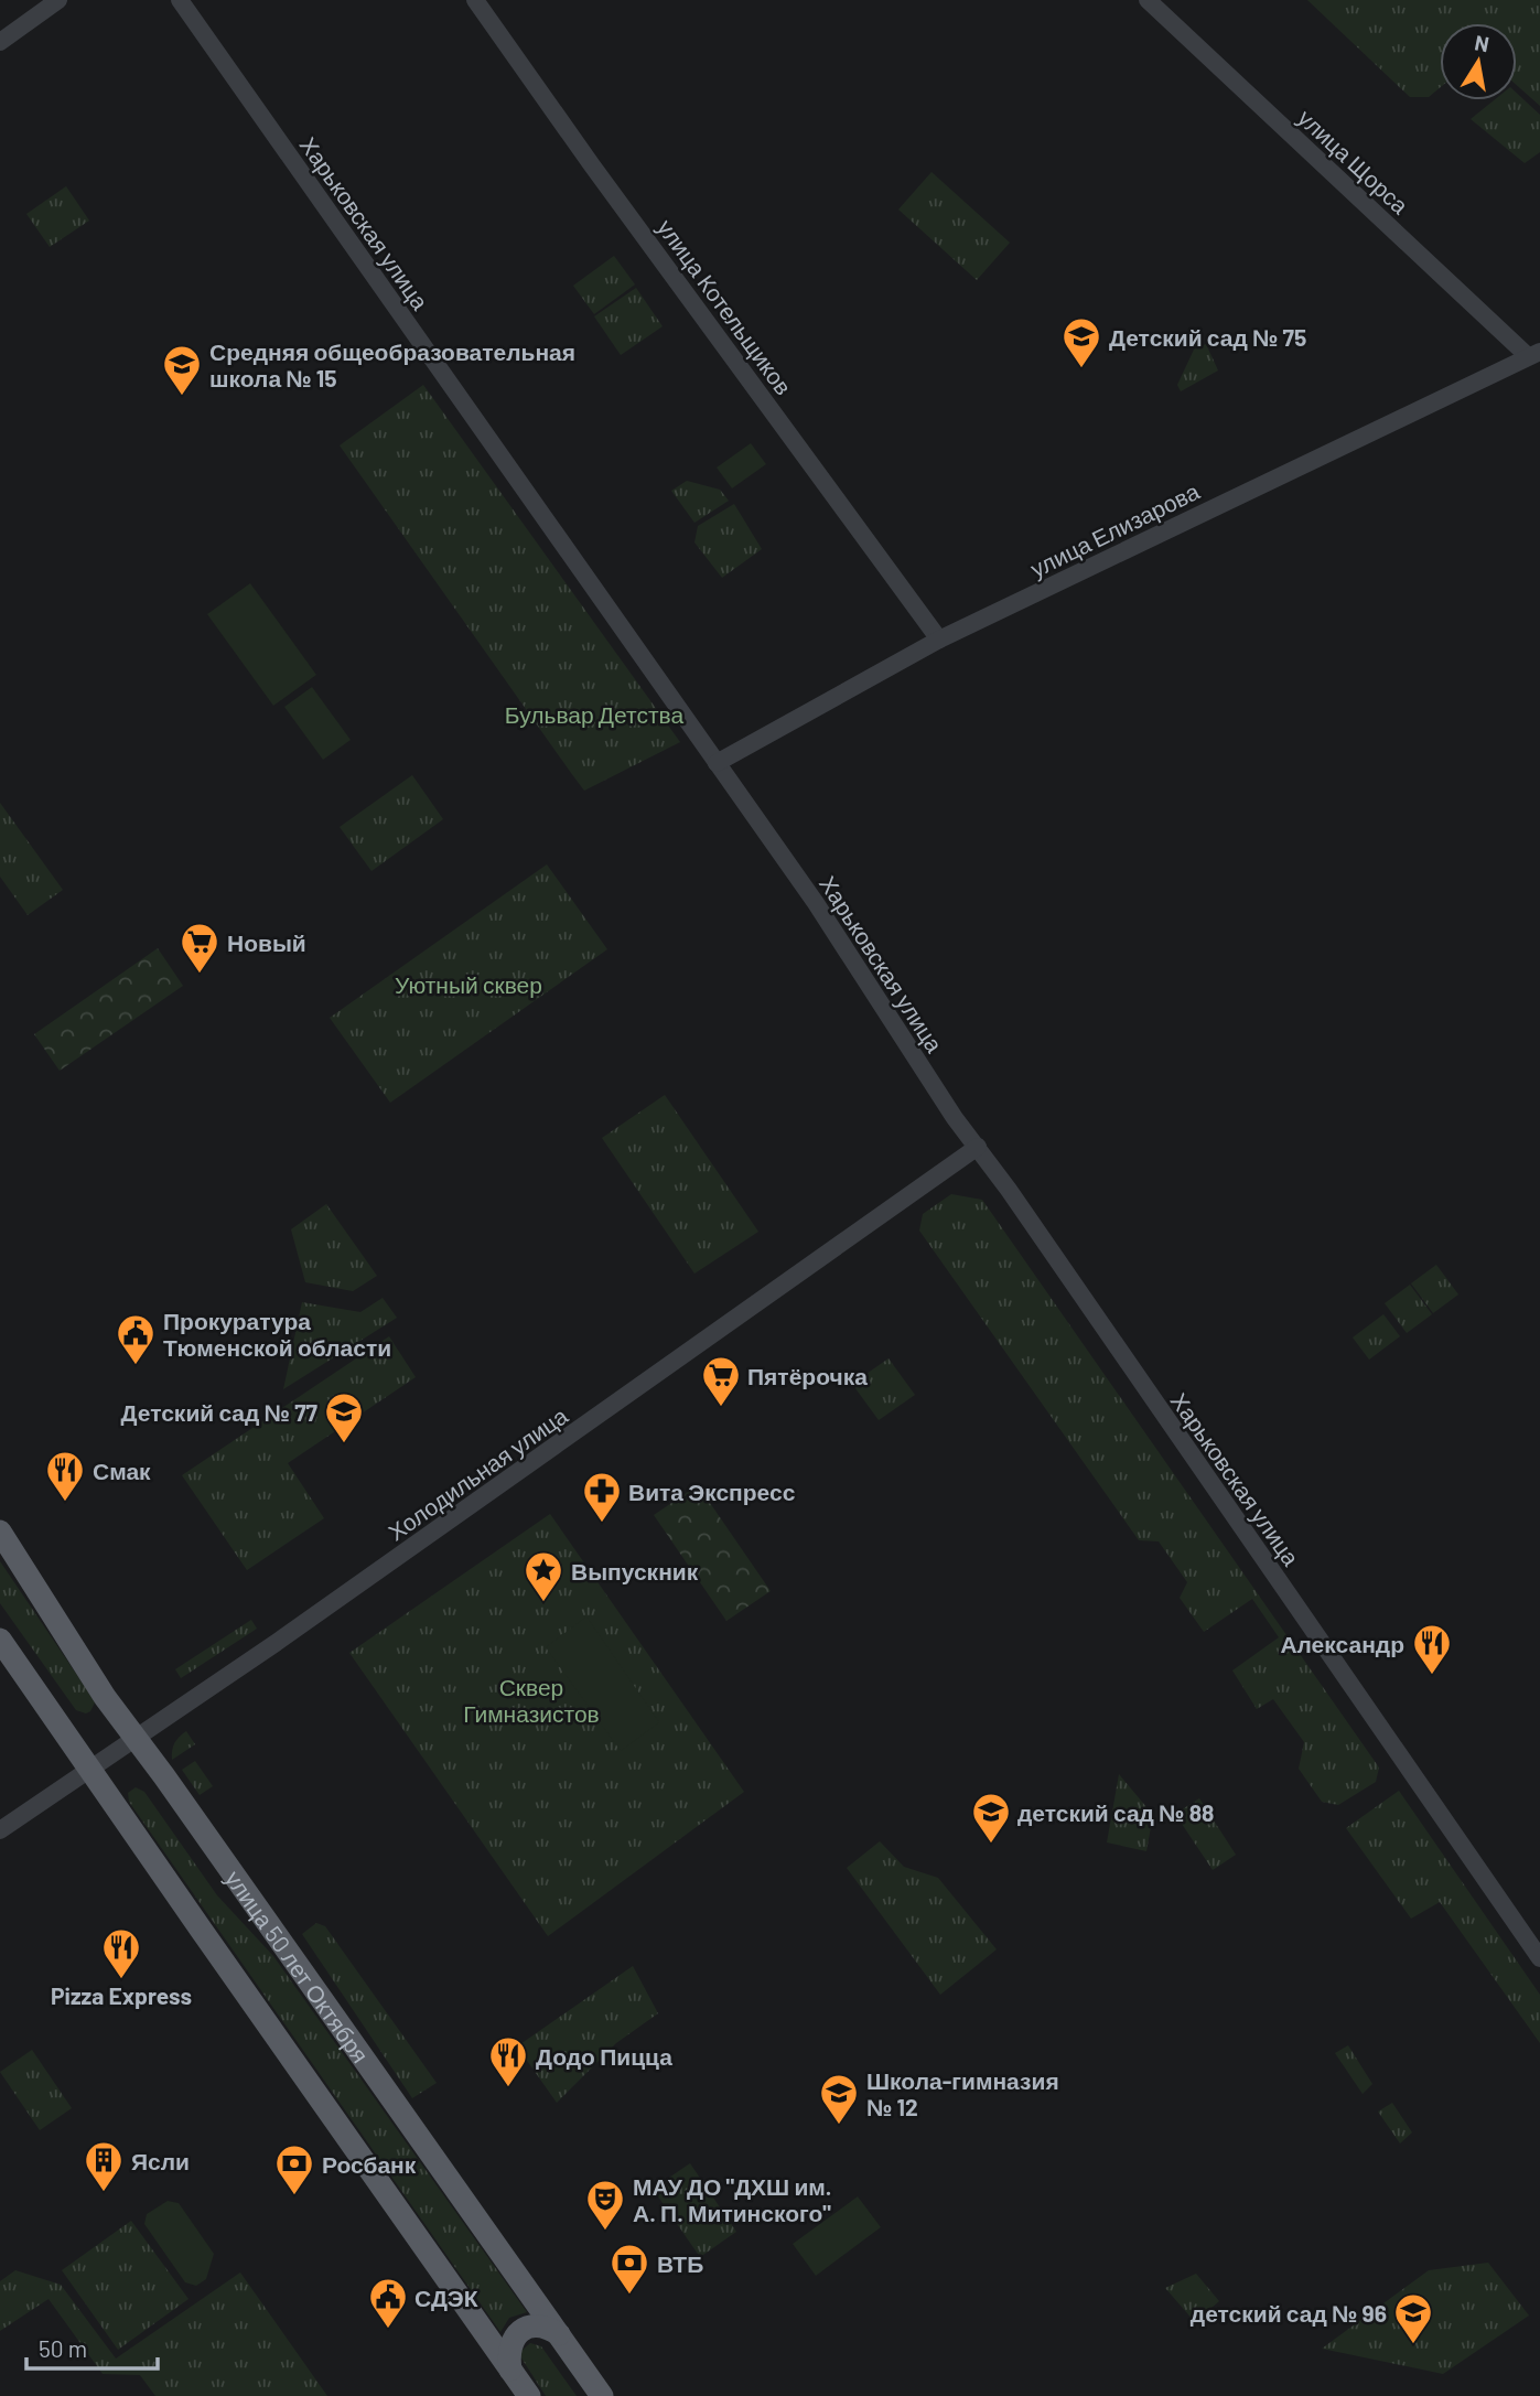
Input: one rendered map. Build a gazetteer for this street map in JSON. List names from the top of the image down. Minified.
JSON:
{"streets":{"main road":["улица 50 лет Октября"],"street":["улица Щорса","Харьковская улица","улица Котельщиков","улица Елизарова","Холодильная улица"]},"crossings":[["улица Щорса","улица Елизарова"],["Харьковская улица","улица Елизарова"],["Харьковская улица","Холодильная улица"],["улица Котельщиков","улица Елизарова"],["Холодильная улица","улица 50 лет Октября"]],"parks":["Бульвар Детства","Уютный сквер","Сквер Гимназистов"],"places":{"school or university":["Детский сад № 75","Средняя общеобразовательная школа № 15","Детский сад № 77","детский сад № 88","Школа-гимназия № 12","детский сад № 96"],"supermarket":["Новый","Пятёрочка"],"public building":["Прокуратура Тюменской области","СДЭК"],"restaurant":["Смак","Александр","Pizza Express","Додо Пицца"],"pharmacy":["Вита Экспресс"],"place":["Выпускник"],"building":["Ясли"],"bank":["Росбанк","ВТБ"],"theatre":["МАУ ДО \"ДХШ им. А. П. Митинского\""]},"scale_bar":"50 m","north":"top"}
